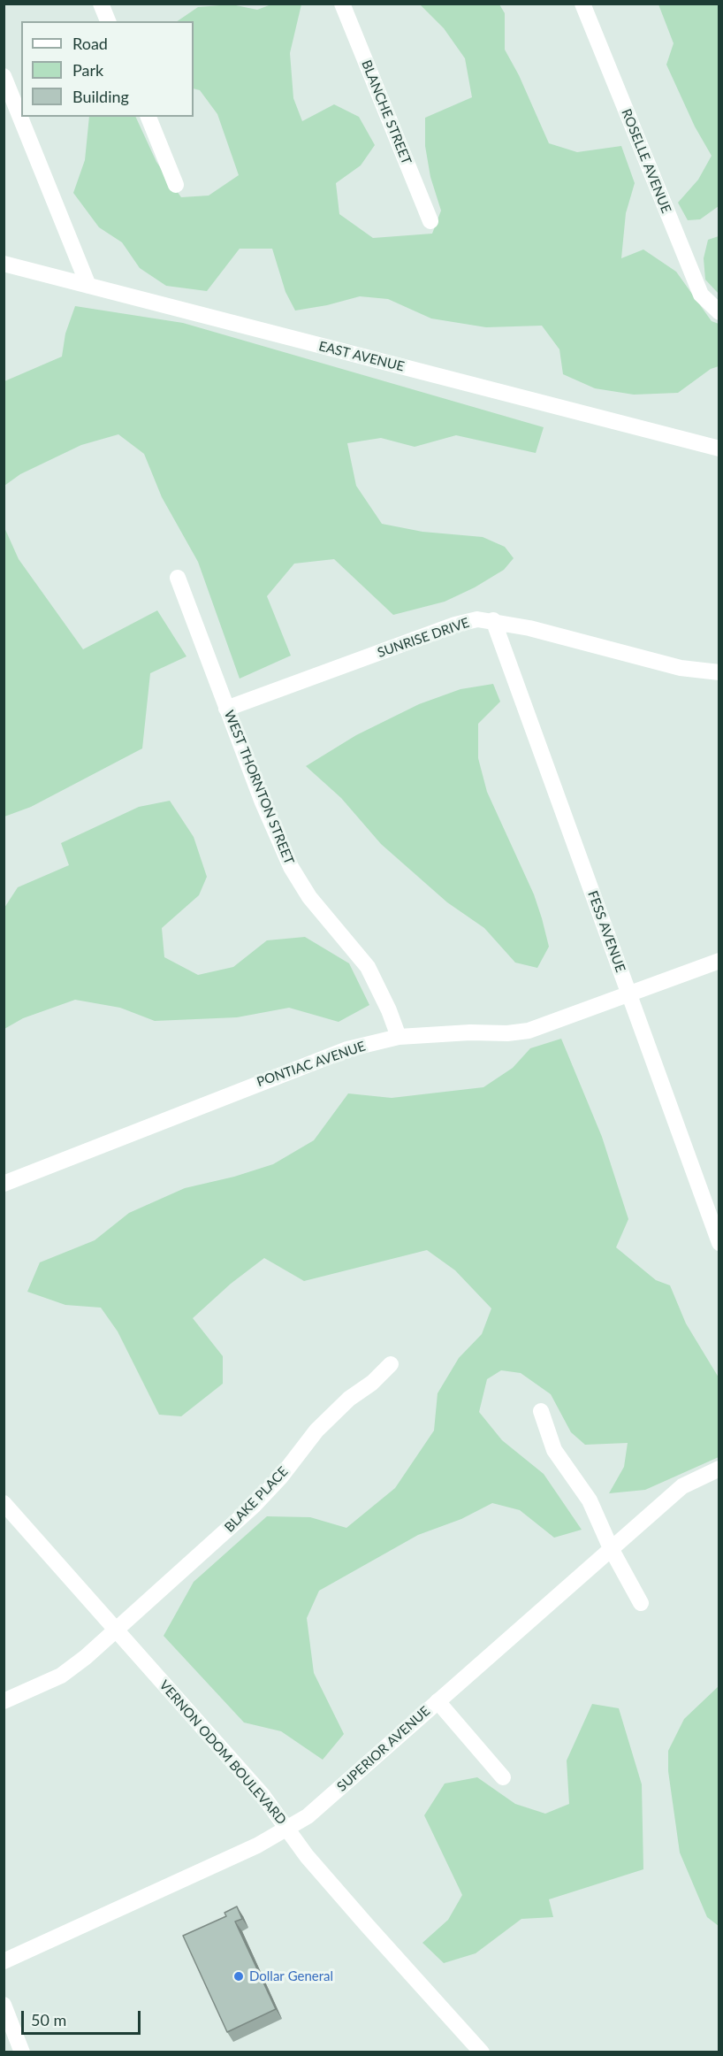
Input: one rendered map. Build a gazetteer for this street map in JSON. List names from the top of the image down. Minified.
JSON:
{"streets":{"street":["BLANCHE STREET","ROSELLE AVENUE","EAST AVENUE","SUNRISE DRIVE","WEST THORNTON STREET","FESS AVENUE","PONTIAC AVENUE","BLAKE PLACE","SUPERIOR AVENUE","VERNON ODOM BOULEVARD"]},"crossings":[["SUNRISE DRIVE","WEST THORNTON STREET"],["SUNRISE DRIVE","FESS AVENUE"],["WEST THORNTON STREET","PONTIAC AVENUE"],["FESS AVENUE","PONTIAC AVENUE"],["BLAKE PLACE","VERNON ODOM BOULEVARD"],["SUPERIOR AVENUE","VERNON ODOM BOULEVARD"]],"places":["Dollar General"],"legend":["Road","Park","Building"],"scale_bar":"50 m"}
